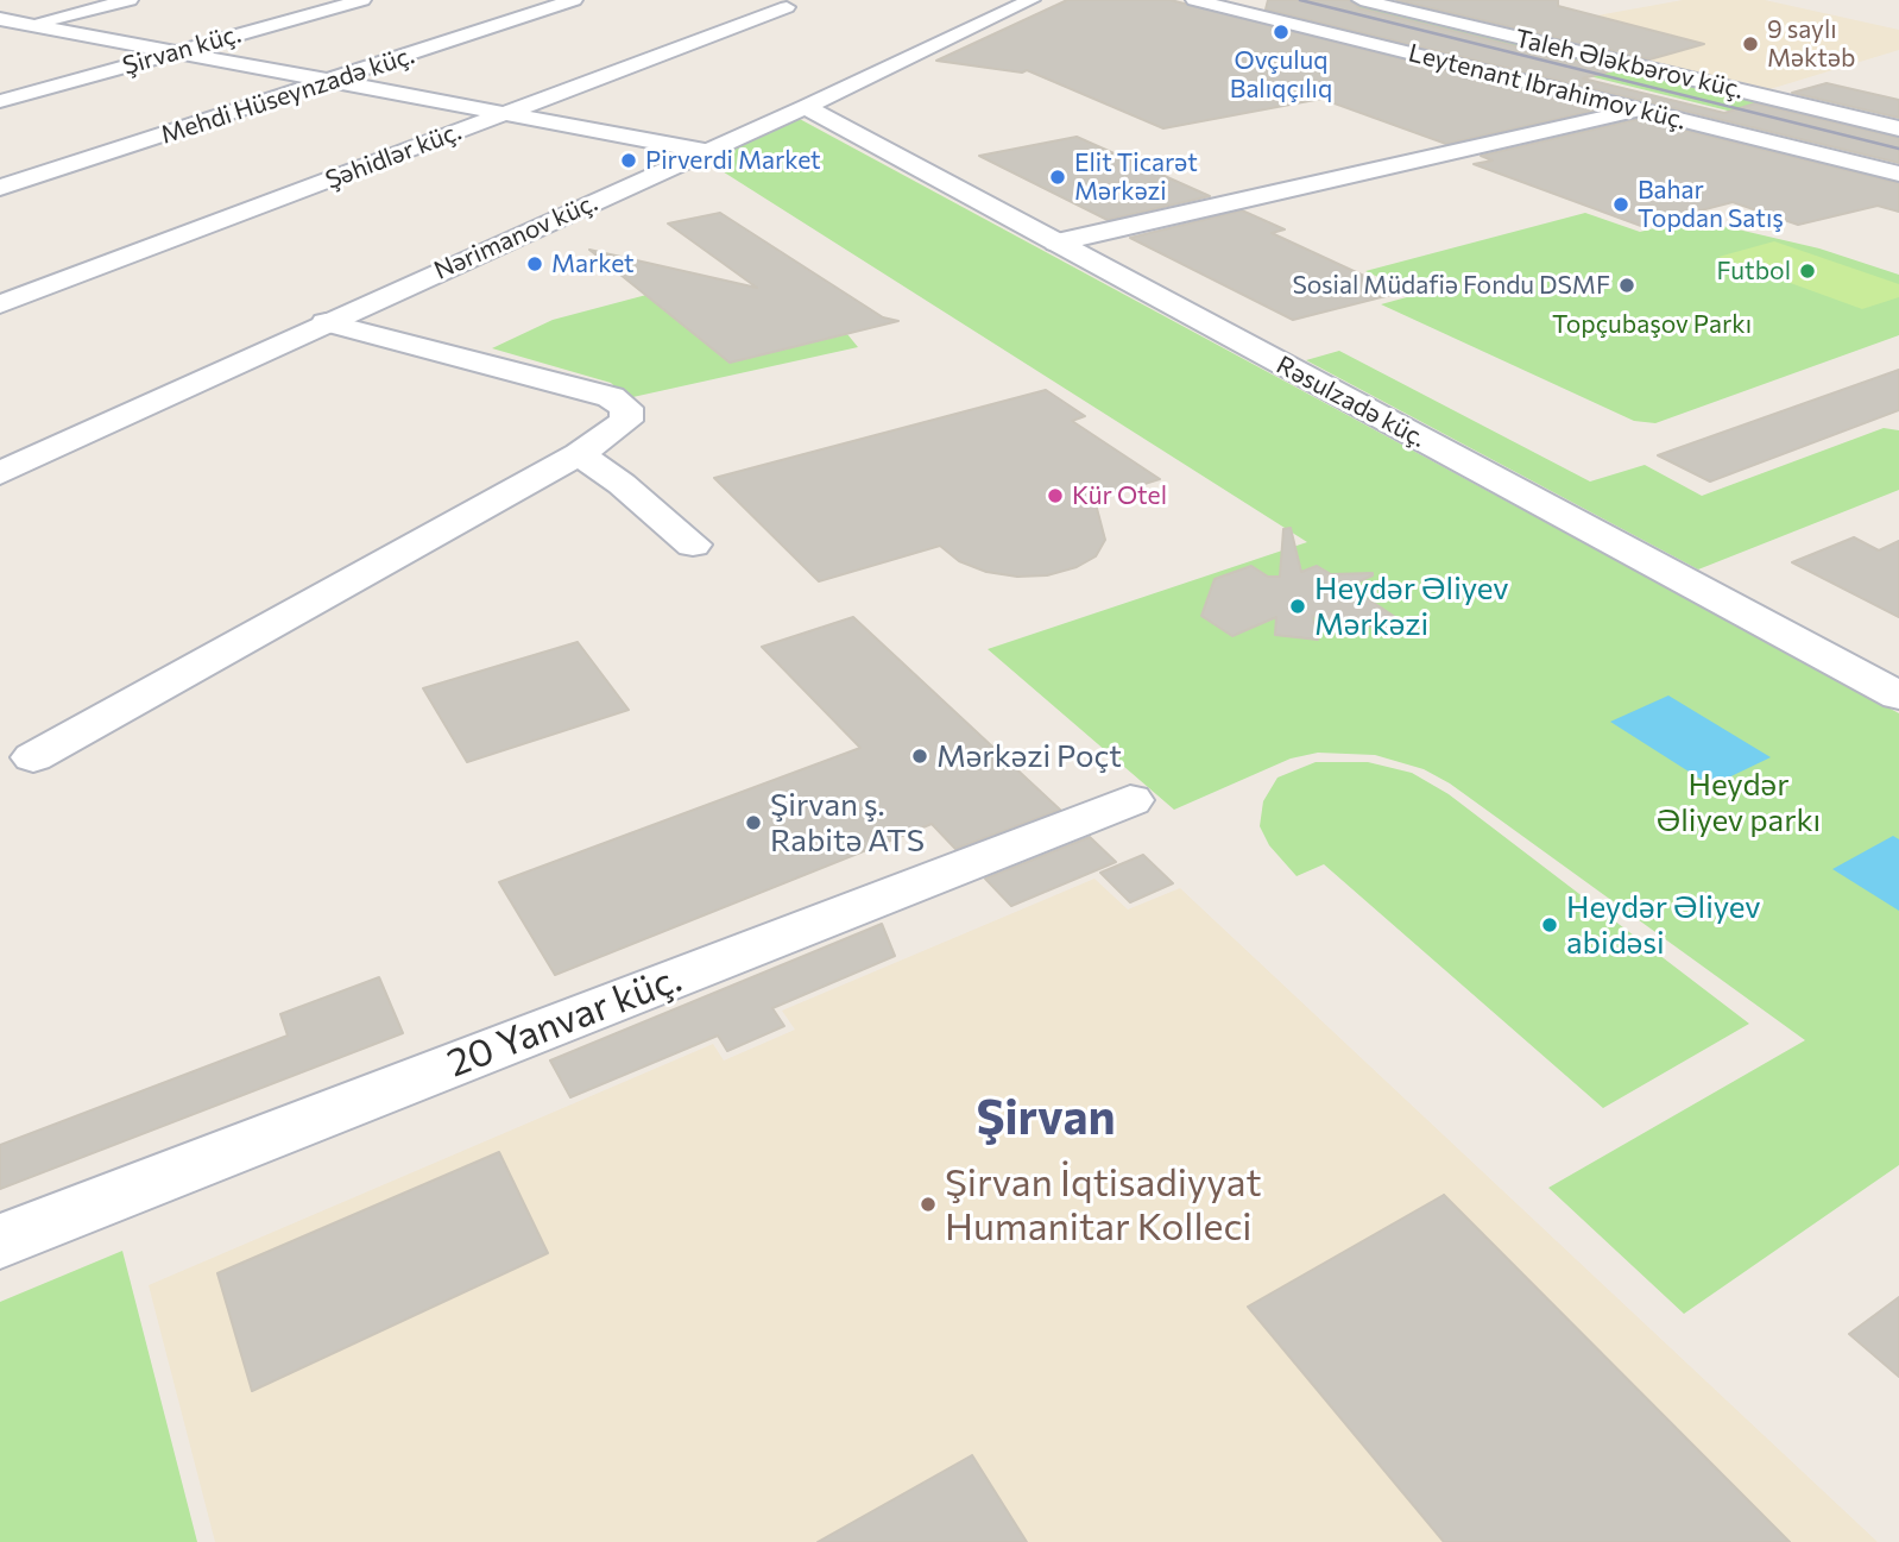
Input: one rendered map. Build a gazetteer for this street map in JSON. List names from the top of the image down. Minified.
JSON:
{"streets":{"street":["Şirvan küç.","Taleh Ələkbərov küç.","Leytenant Ibrahimov küç.","Mehdi Hüseynzadə küç.","Şəhidlər küç.","Nərimanov küç.","Rəsulzadə küç.","20 Yanvar küç."]},"crossings":[["Nərimanov küç.","Rəsulzadə küç."]],"districts":["Şirvan"],"parks":["Topçubaşov Parkı","Heydər Əliyev parkı"],"places":["Ovçuluq Balıqçılıq","9 saylı Məktəb","Pirverdi Market","Elit Ticarət Mərkəzi","Bahar Topdan Satış","Market","Futbol","Sosial Müdafiə Fondu DSMF","Kür Otel","Heydər Əliyev Mərkəzi","Mərkəzi Poçt","Şirvan ş. Rabitə ATS","Heydər Əliyev abidəsi","Şirvan İqtisadiyyat Humanitar Kolleci"]}
